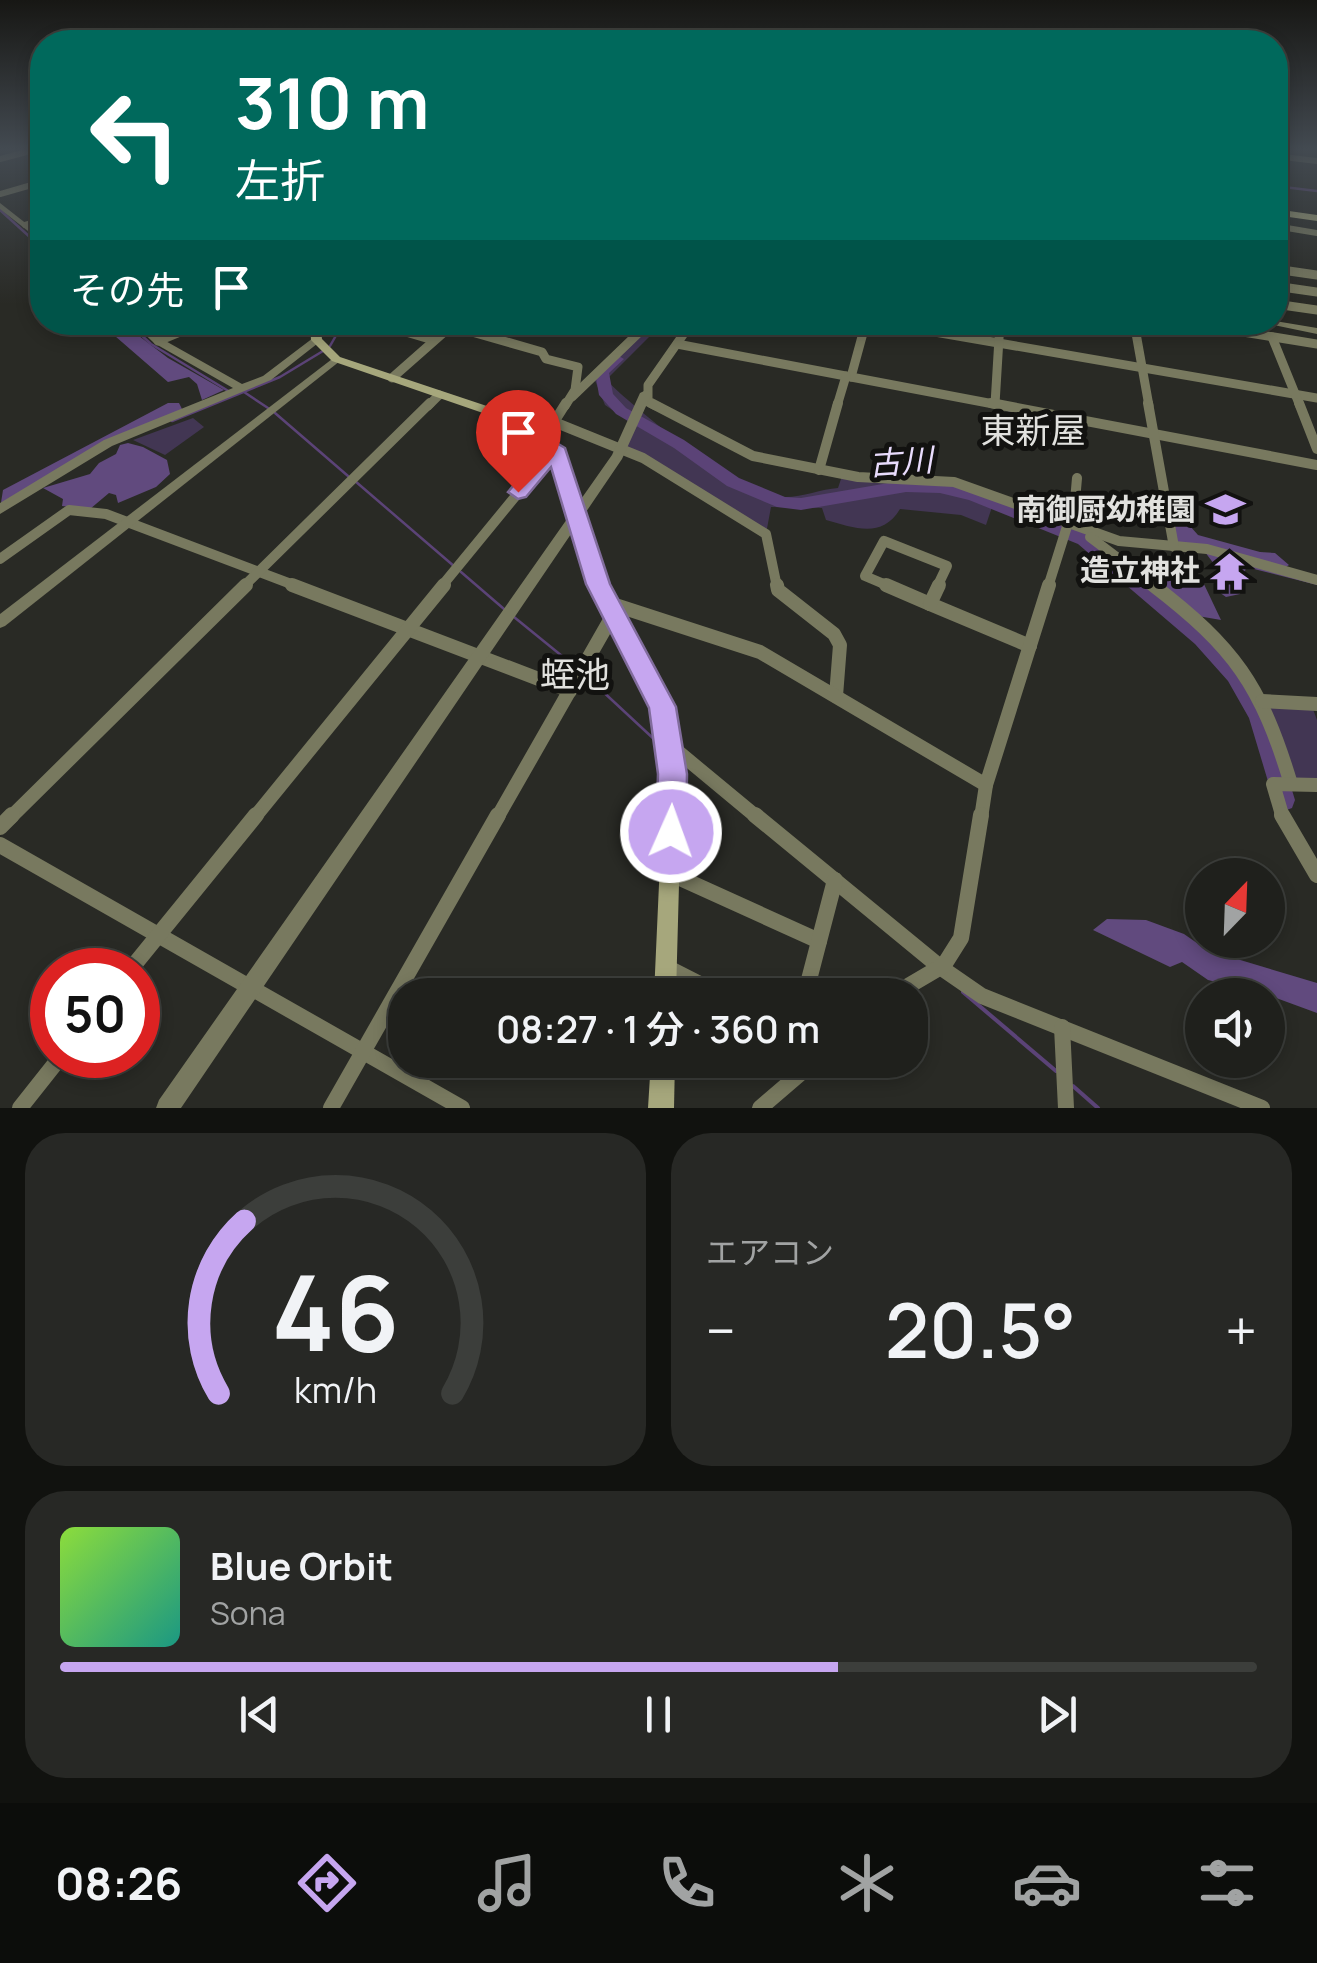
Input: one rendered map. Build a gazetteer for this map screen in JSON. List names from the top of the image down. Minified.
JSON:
{"districts":["東新屋","蛭池"],"water":["古川"],"places":{"school or university":["南御厨幼稚園"],"temple":["造立神社"]},"north":"top right","page":{"turn":["310 m","左折"],"then":"その先","limit":"50","trip":"08:27 · 1 分 · 360 m","tile":"エアコン","heat":["−","20.5°","+"],"song":["Blue Orbit","Sona"],"tabs":"08:26","gauge":["46","km/h"]}}
